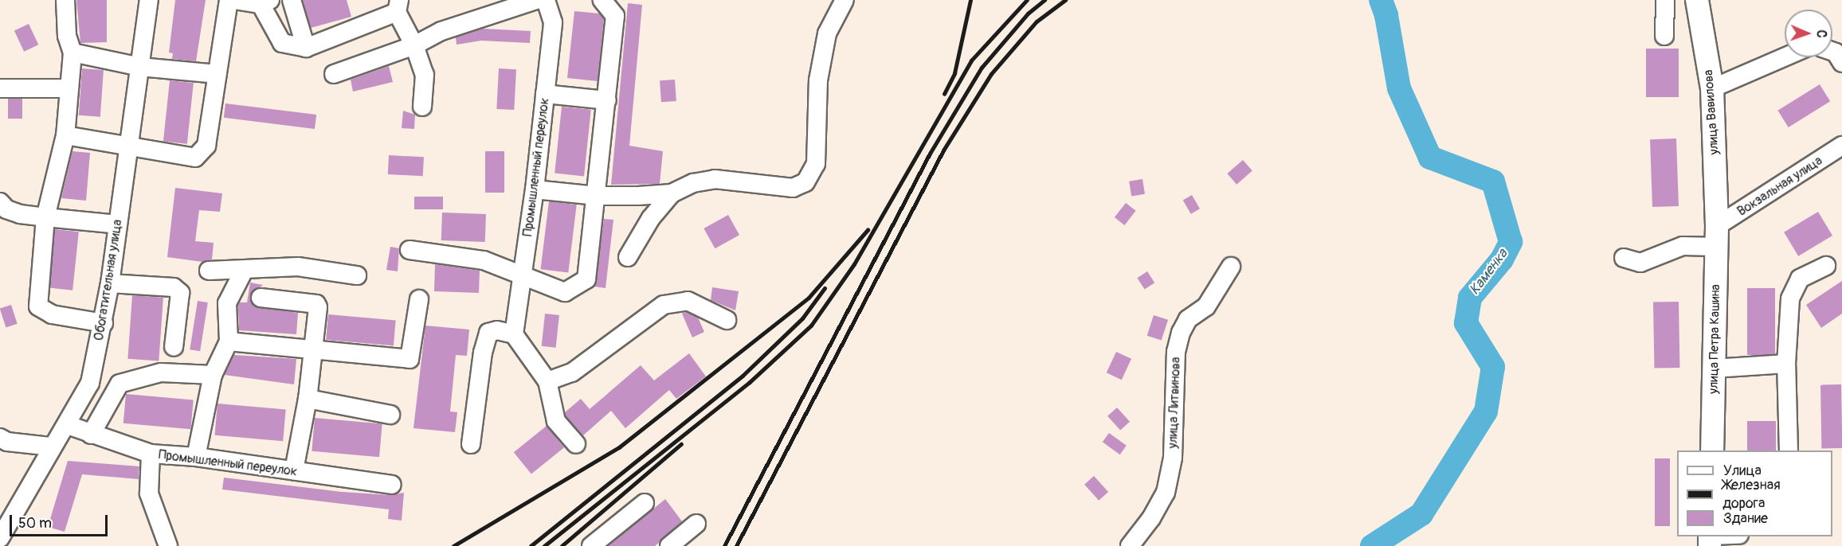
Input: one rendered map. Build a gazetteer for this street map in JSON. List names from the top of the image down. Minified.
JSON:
{"streets":{"main road":["улица Вавилова","улица Петра Кашина"],"street":["Промышленный переулок","Вокзальная улица","Обогатительная улица","улица Литвинова"]},"crossings":[["улица Вавилова","Вокзальная улица"],["улица Вавилова","улица Петра Кашина"],["Промышленный переулок","Обогатительная улица"],["Вокзальная улица","улица Петра Кашина"]],"water":["Каменка"],"legend":["Улица","Железная дорога","Здание"],"scale_bar":"50 m","north":"right"}
